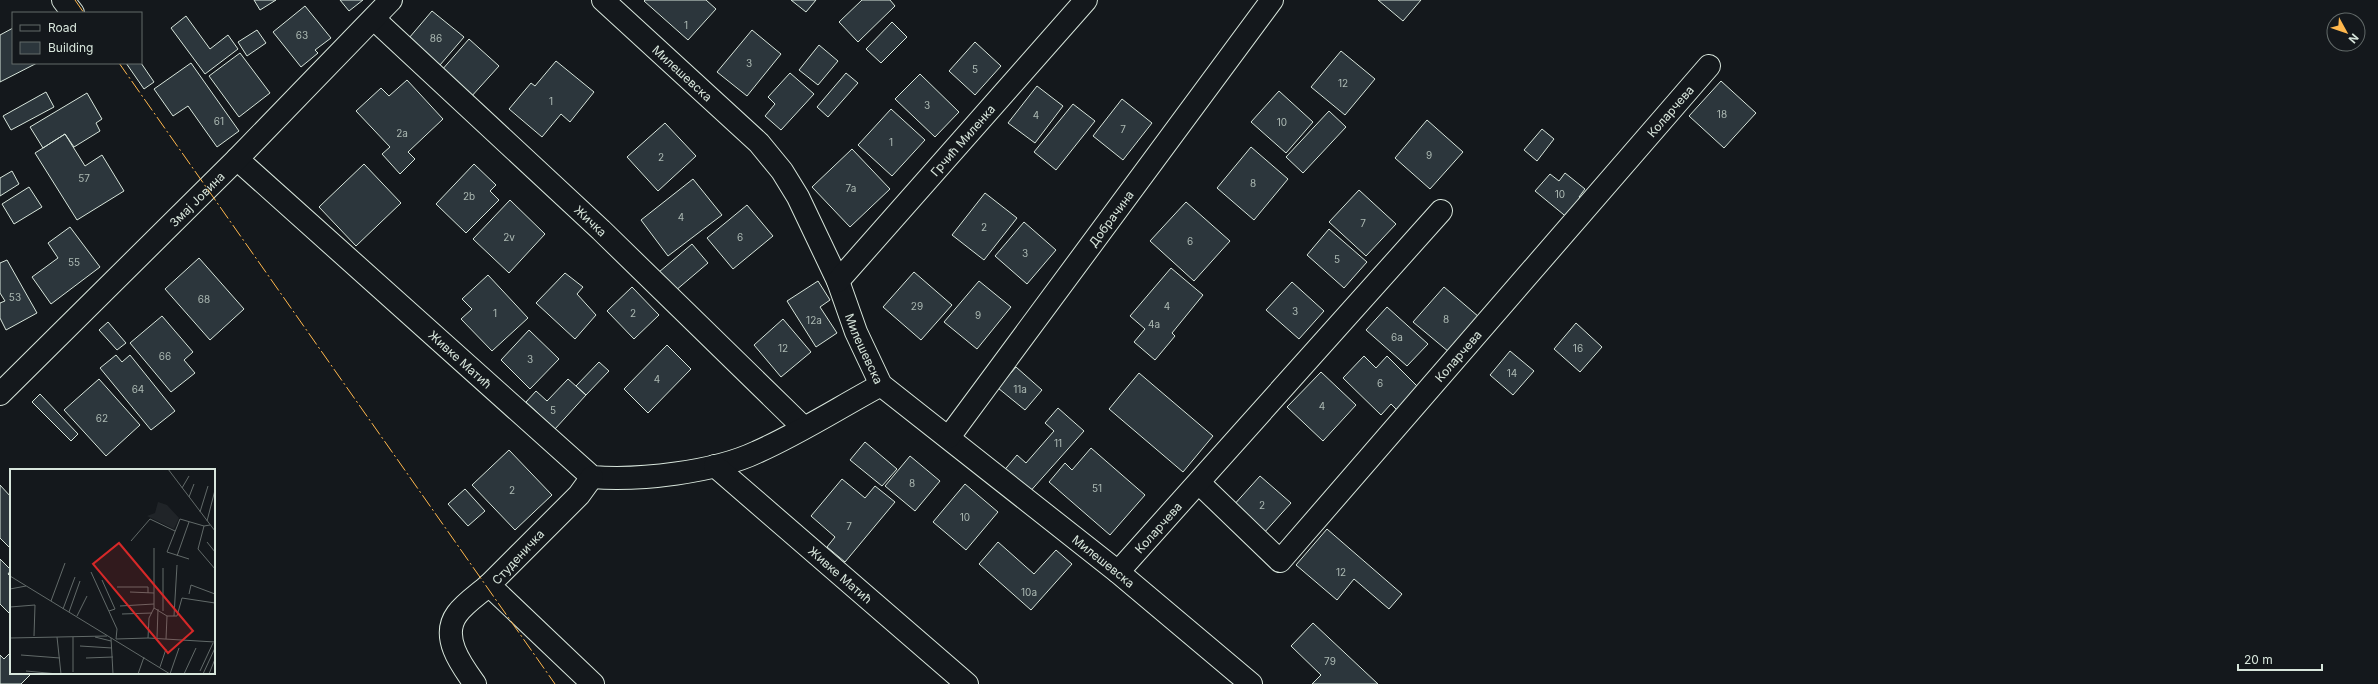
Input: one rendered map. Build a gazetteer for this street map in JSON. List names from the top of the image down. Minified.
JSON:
{"streets":{"street":["Милешевска","Коларчева","Грчић Миленка","Змај Јовина","Добрачина","Жичка","Живке Матић","Студеничка"]},"crossings":[["Милешевска","Коларчева"],["Милешевска","Грчић Миленка"],["Милешевска","Добрачина"],["Змај Јовина","Жичка"],["Змај Јовина","Живке Матић"],["Живке Матић","Студеничка"]],"house_numbers":["1","63","86","3","5","12","1","3","18","4","61","10","7","2a","1","9","2","57","8","7a","10","2b","4","7","2","2v","6","6","3","5","55","53","68","29","4","3","1","2","9","8","12a","4a","6a","12","16","66","3","14","4","6","64","11a","4","5","62","11","8","51","2","2","10","7","12","10a","79"],"legend":["Road","Building"],"scale_bar":"20 m","north":"bottom right"}
